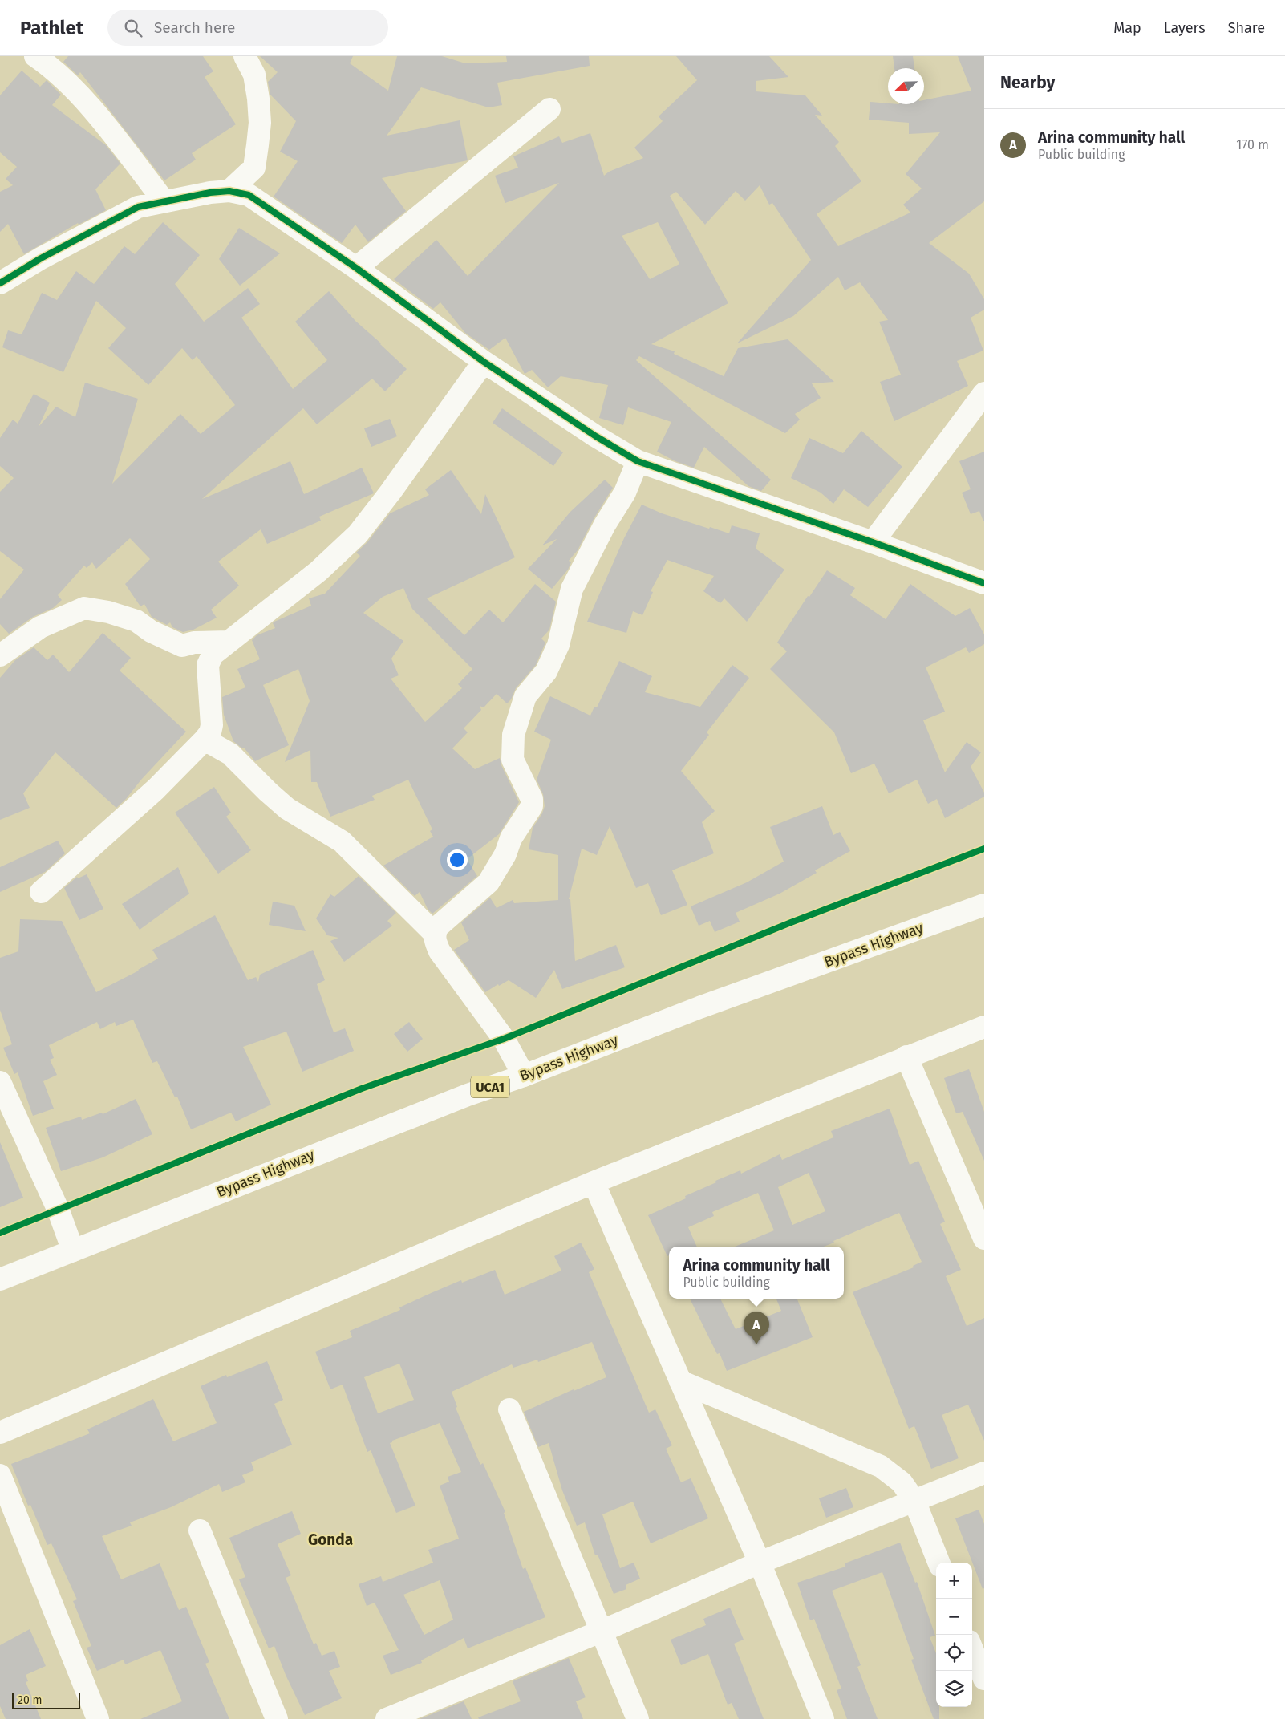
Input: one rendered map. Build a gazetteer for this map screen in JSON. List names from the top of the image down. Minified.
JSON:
{"streets":{"street":["Bypass Highway","UCA1"]},"districts":["Gonda"],"scale_bar":"20 m","north":"bottom left","page":{"header":"Pathlet","search":"Search here","nav":["Map","Layers","Share"],"heading":"Nearby","list":[{"mark":"A","name":"Arina community hall","note":"Public building","value":"170 m"}],"popup":["Arina community hall","Public building"],"pins":"A","map_buttons":["+","−"],"scale":"20 m"}}
